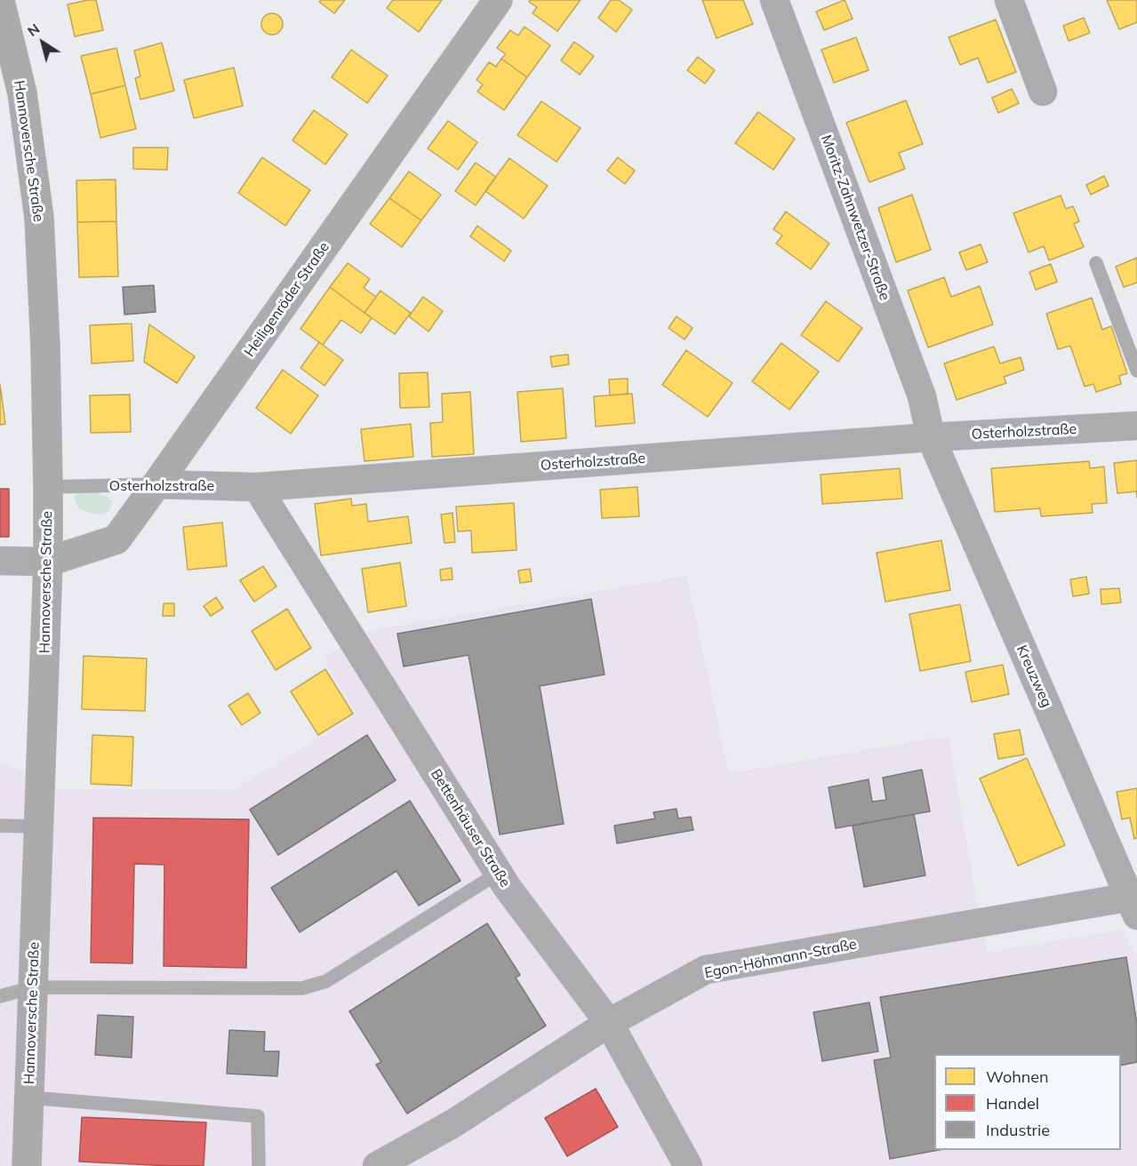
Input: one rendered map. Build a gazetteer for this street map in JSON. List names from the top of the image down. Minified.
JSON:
{"streets":{"main road":["Hannoversche Straße","Heiligenröder Straße"],"street":["Moritz-Zahnwetzer-Straße","Osterholzstraße","Kreuzweg","Bettenhäuser Straße","Egon-Höhmann-Straße"]},"crossings":[["Hannoversche Straße","Heiligenröder Straße"],["Hannoversche Straße","Osterholzstraße"],["Moritz-Zahnwetzer-Straße","Osterholzstraße"],["Moritz-Zahnwetzer-Straße","Kreuzweg"],["Heiligenröder Straße","Osterholzstraße"],["Osterholzstraße","Kreuzweg"],["Osterholzstraße","Bettenhäuser Straße"],["Kreuzweg","Egon-Höhmann-Straße"],["Bettenhäuser Straße","Egon-Höhmann-Straße"]],"legend":["Wohnen","Handel","Industrie"],"north":"top left"}
